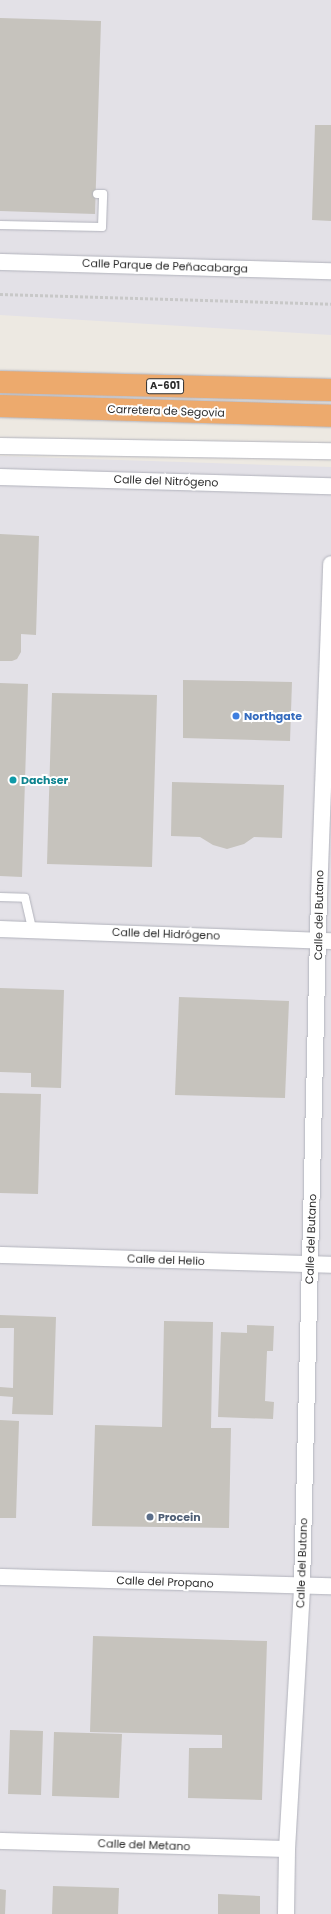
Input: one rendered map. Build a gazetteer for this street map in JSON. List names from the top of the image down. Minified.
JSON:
{"streets":{"highway":["A-601","Carretera de Segovia"],"street":["Calle Parque de Peñacabarga","Calle del Nitrógeno","Calle del Butano","Calle del Hidrógeno","Calle del Helio","Calle del Propano","Calle del Metano"]},"crossings":[["Calle del Butano","Calle del Hidrógeno"],["Calle del Butano","Calle del Helio"],["Calle del Butano","Calle del Propano"],["Calle del Butano","Calle del Metano"]],"places":["Northgate","Dachser","Procein"]}
